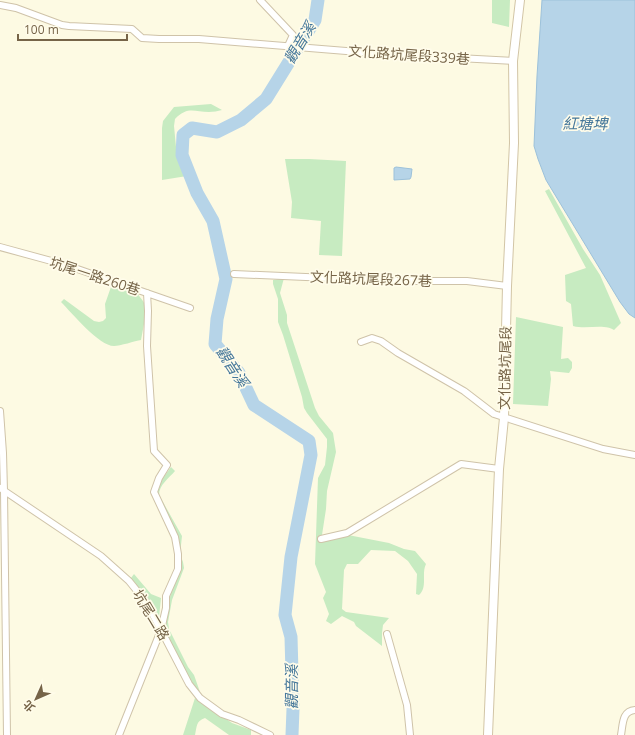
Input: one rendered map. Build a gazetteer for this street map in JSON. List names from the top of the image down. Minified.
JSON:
{"streets":{"main road":["文化路坑尾段"],"street":["文化路坑尾段339巷","坑尾一路260巷","文化路坑尾段267巷","坑尾二路"]},"crossings":[["文化路坑尾段339巷","文化路坑尾段"],["文化路坑尾段267巷","文化路坑尾段"]],"water":["觀音溪","紅塘埤"],"scale_bar":"100 m","north":"bottom left"}
